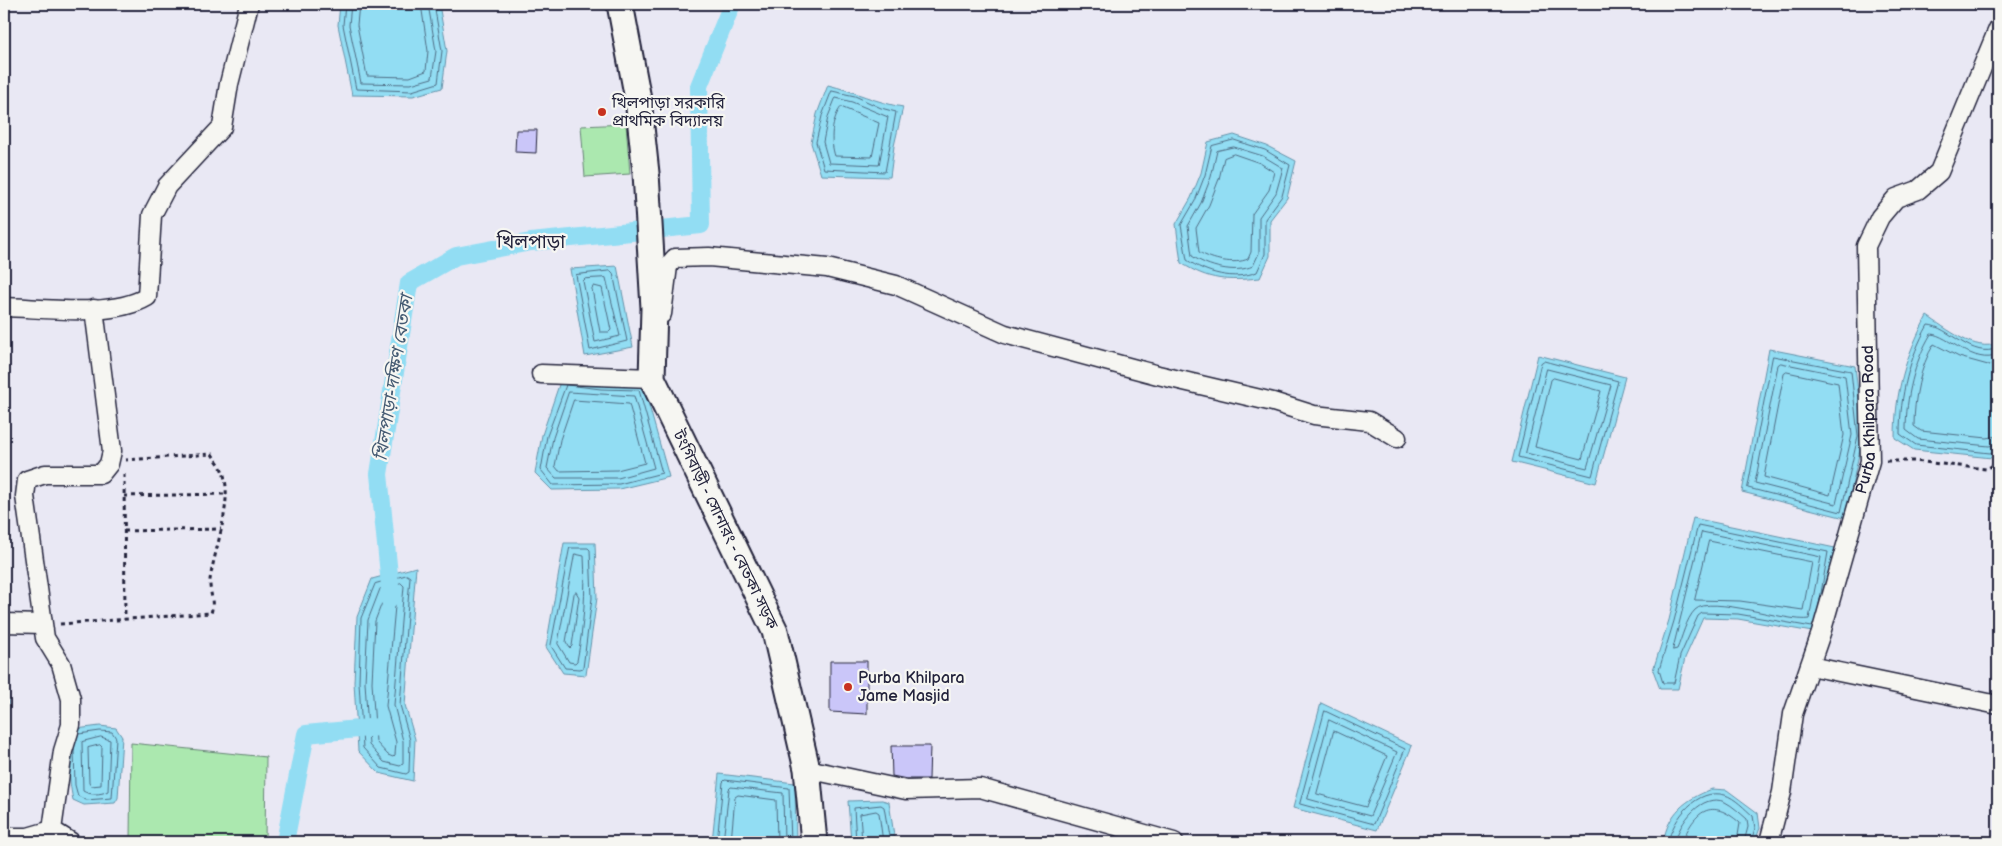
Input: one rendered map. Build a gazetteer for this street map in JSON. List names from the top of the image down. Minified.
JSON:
{"streets":{"street":["Purba Khilpara Road","টংগিবাড়ী - সোনারং - বেতকা সড়ক"]},"districts":["খিলপাড়া"],"water":["খিলপাড়া-দক্ষিণ বেতকা"],"places":["খিলপাড়া সরকারি প্রাথমিক বিদ্যালয়","Purba Khilpara Jame Masjid"]}
